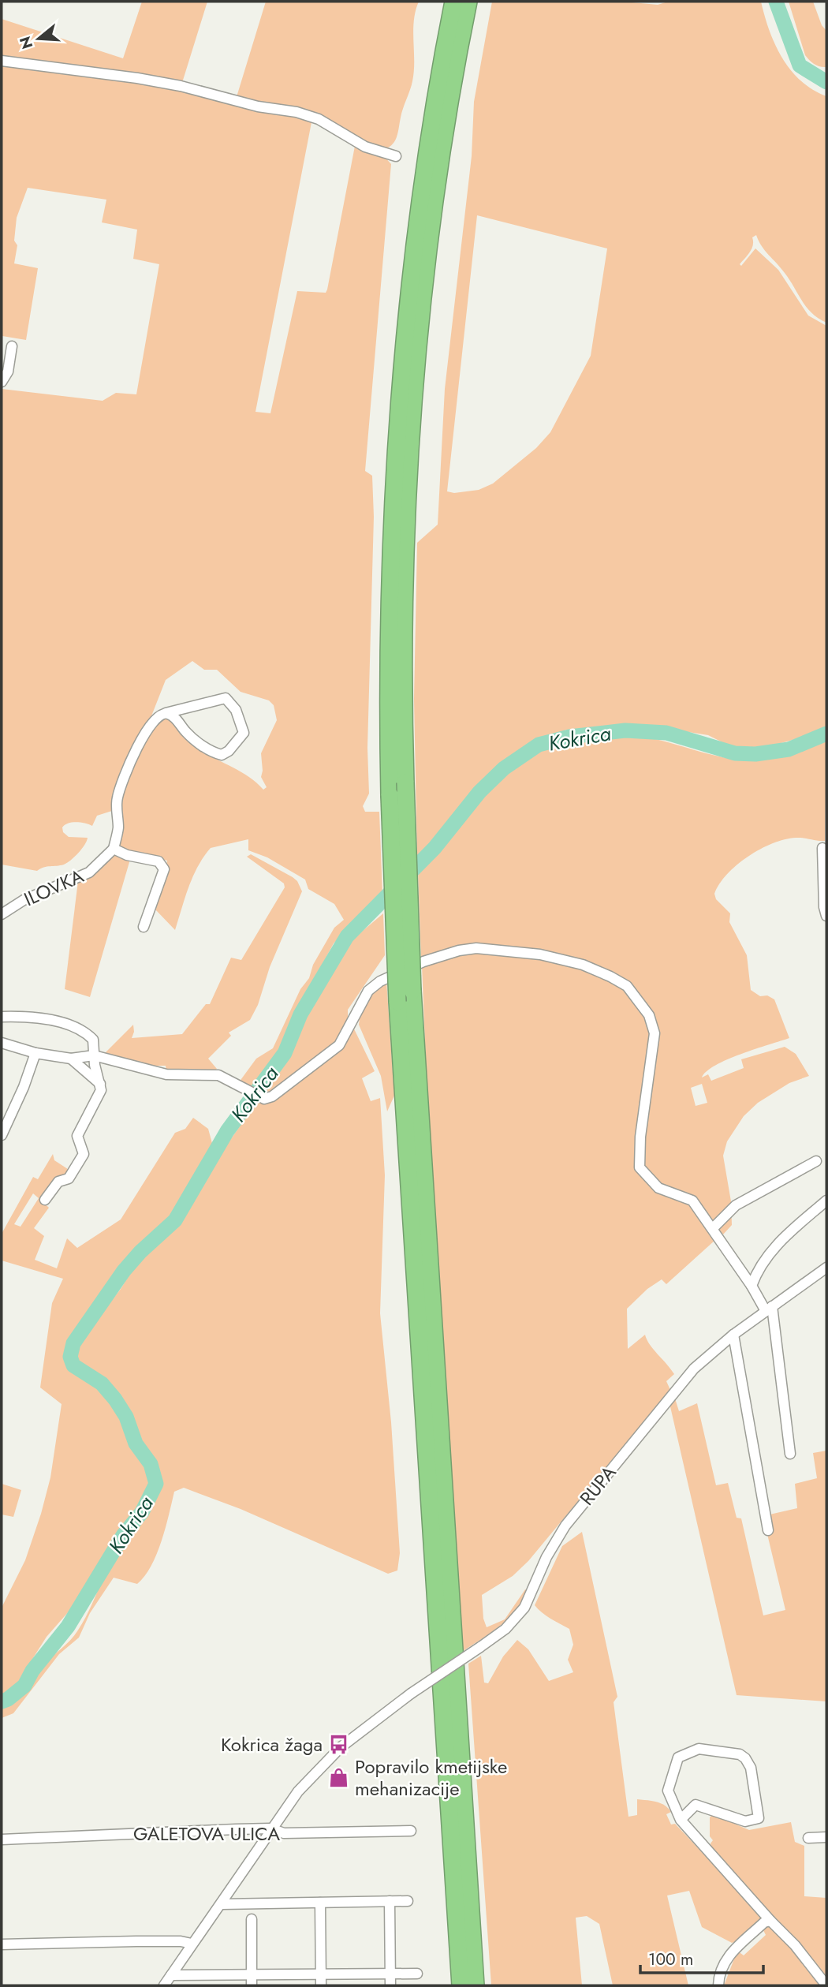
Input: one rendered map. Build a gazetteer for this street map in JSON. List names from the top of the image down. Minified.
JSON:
{"streets":{"street":["ILOVKA","RUPA","GALETOVA ULICA"]},"crossings":[["RUPA","GALETOVA ULICA"]],"water":["Kokrica"],"places":{"bus stop":["Kokrica žaga"],"shop":["Popravilo kmetijske mehanizacije"]},"scale_bar":"100 m","north":"left"}
